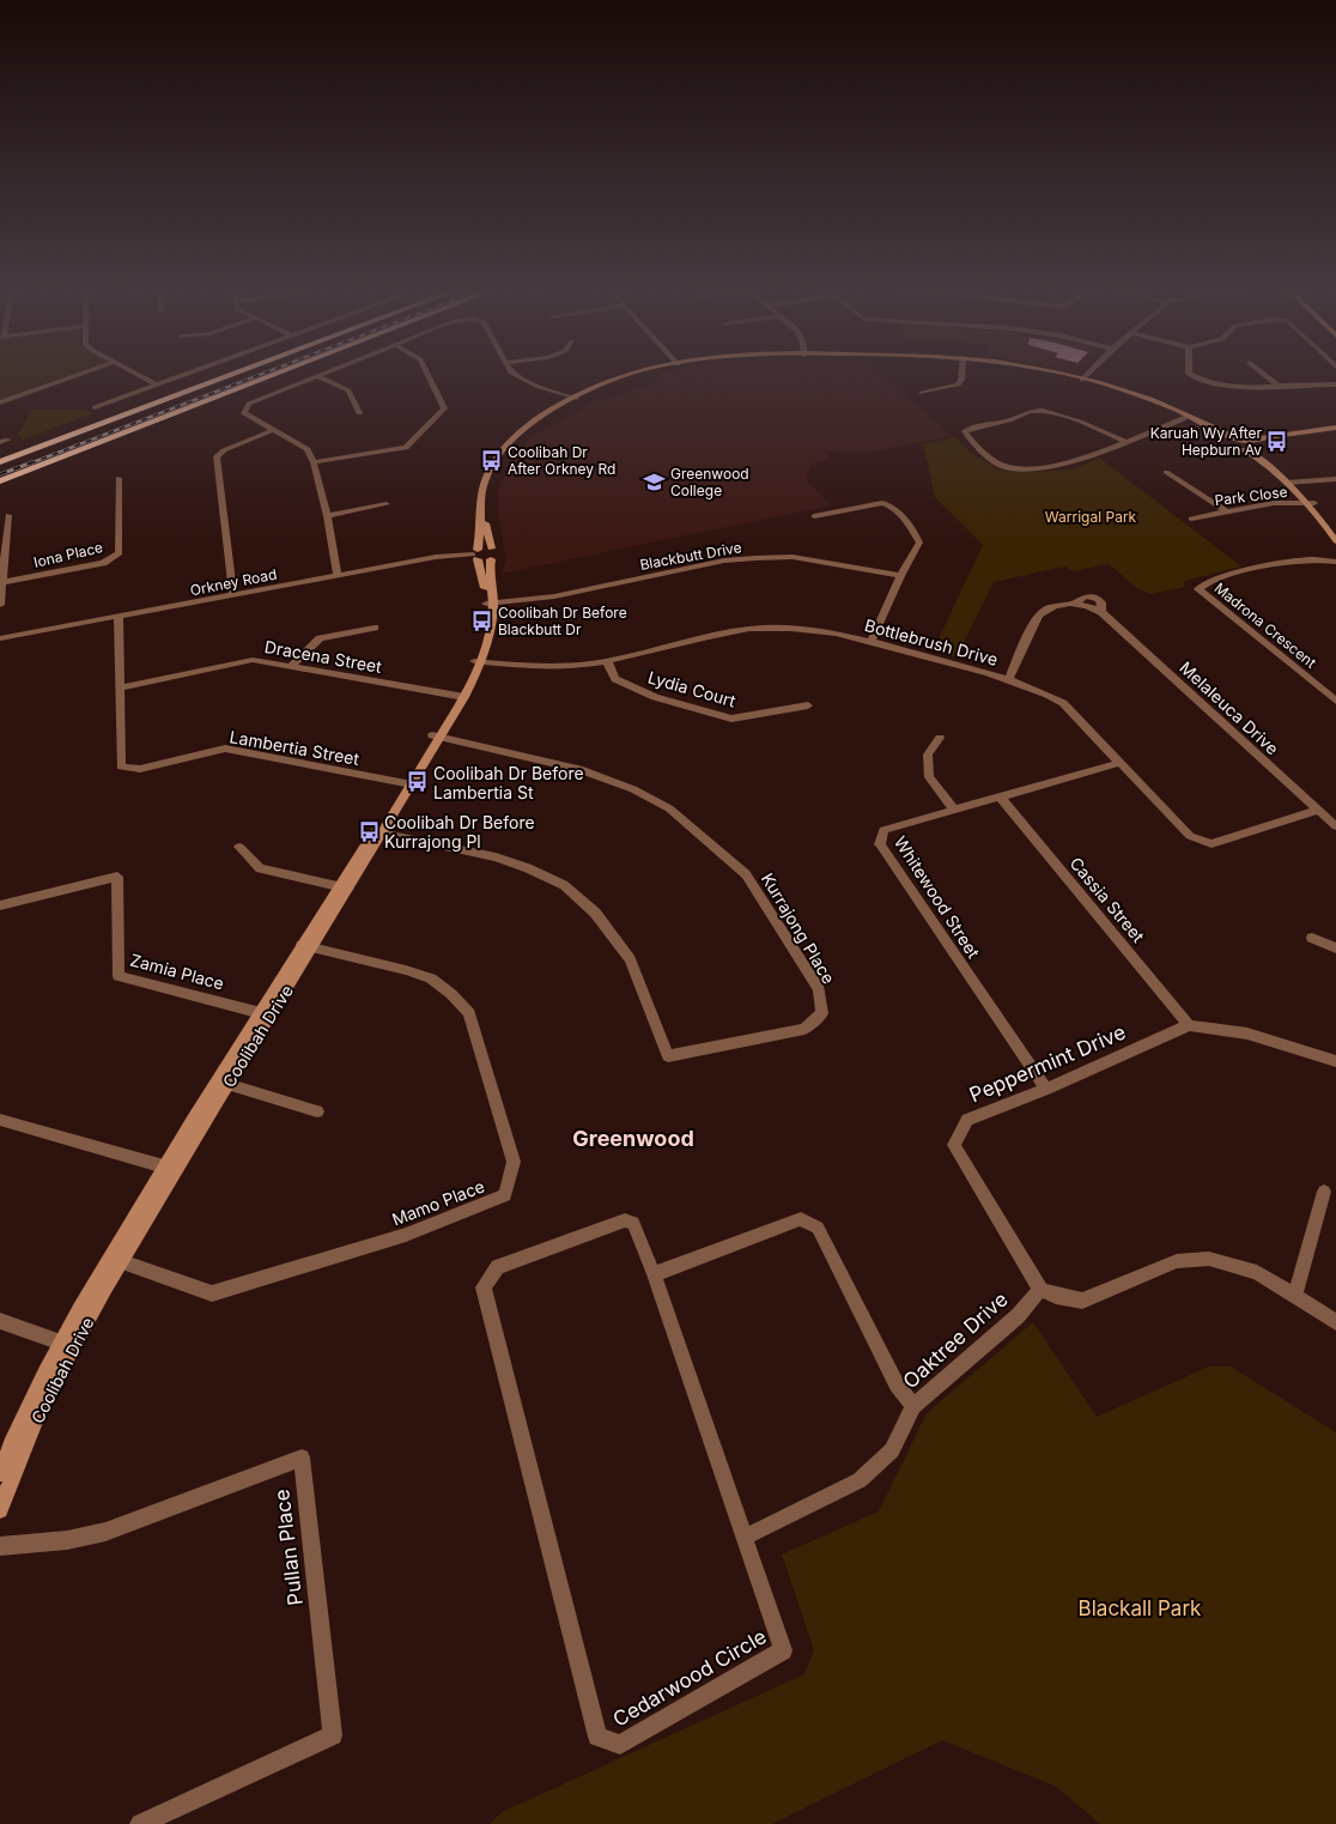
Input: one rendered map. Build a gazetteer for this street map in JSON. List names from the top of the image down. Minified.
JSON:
{"streets":{"main road":["Coolibah Drive"],"street":["Park Close","Iona Place","Blackbutt Drive","Orkney Road","Madrona Crescent","Bottlebrush Drive","Dracena Street","Lydia Court","Melaleuca Drive","Lambertia Street","Whitewood Street","Cassia Street","Kurrajong Place","Zamia Place","Peppermint Drive","Mamo Place","Oaktree Drive","Pullan Place","Cedarwood Circle"]},"crossings":[["Blackbutt Drive","Coolibah Drive"],["Orkney Road","Lambertia Street"],["Orkney Road","Coolibah Drive"],["Bottlebrush Drive","Lydia Court"],["Bottlebrush Drive","Melaleuca Drive"],["Bottlebrush Drive","Whitewood Street"],["Bottlebrush Drive","Coolibah Drive"],["Dracena Street","Lambertia Street"],["Dracena Street","Coolibah Drive"],["Lambertia Street","Coolibah Drive"],["Whitewood Street","Cassia Street"],["Whitewood Street","Peppermint Drive"],["Cassia Street","Peppermint Drive"],["Kurrajong Place","Coolibah Drive"],["Zamia Place","Coolibah Drive"],["Coolibah Drive","Mamo Place"],["Peppermint Drive","Oaktree Drive"],["Oaktree Drive","Cedarwood Circle"]],"districts":["Greenwood"],"parks":["Warrigal Park","Blackall Park"],"places":{"bus stop":["Karuah Wy After Hepburn Av","Coolibah Dr After Orkney Rd","Coolibah Dr Before Blackbutt Dr","Coolibah Dr Before Lambertia St","Coolibah Dr Before Kurrajong Pl"],"school or university":["Greenwood College"]}}
